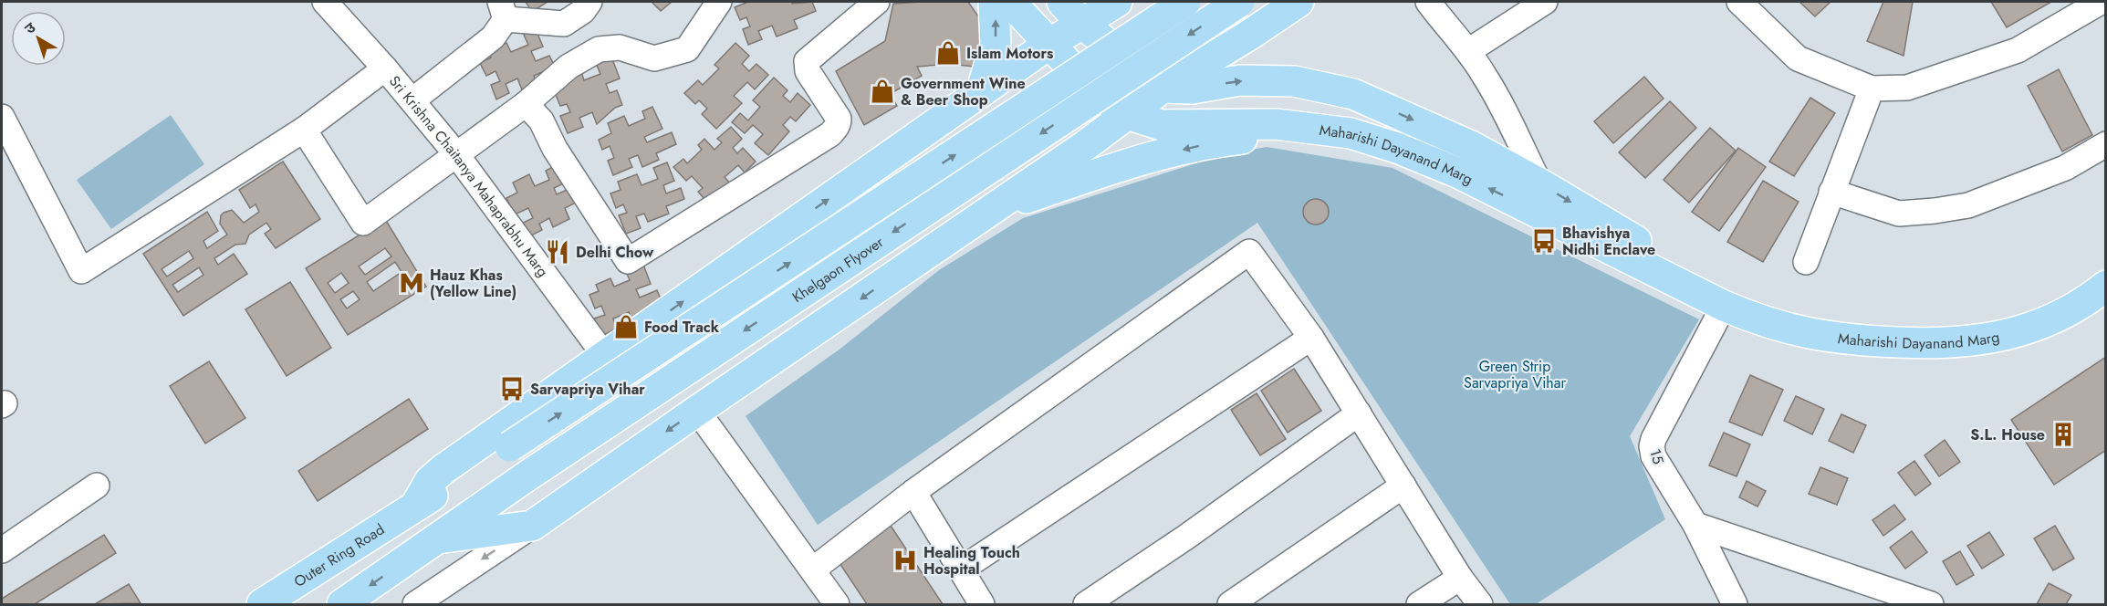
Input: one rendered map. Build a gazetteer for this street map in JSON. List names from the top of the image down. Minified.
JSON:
{"streets":{"main road":["Maharishi Dayanand Marg","Khelgaon Flyover","Outer Ring Road"],"street":["Sri Krishna Chaitanya Mahaprabhu Marg","15"]},"crossings":[["Maharishi Dayanand Marg","15"],["Khelgaon Flyover","Outer Ring Road"]],"parks":["Green Strip Sarvapriya Vihar"],"places":{"shop":["Islam Motors","Government Wine & Beer Shop","Food Track"],"bus stop":["Bhavishya Nidhi Enclave","Sarvapriya Vihar"],"restaurant":["Delhi Chow"],"metro station":["Hauz Khas (Yellow Line)"],"building":["S.L. House"],"hospital":["Healing Touch Hospital"]},"north":"top left"}
